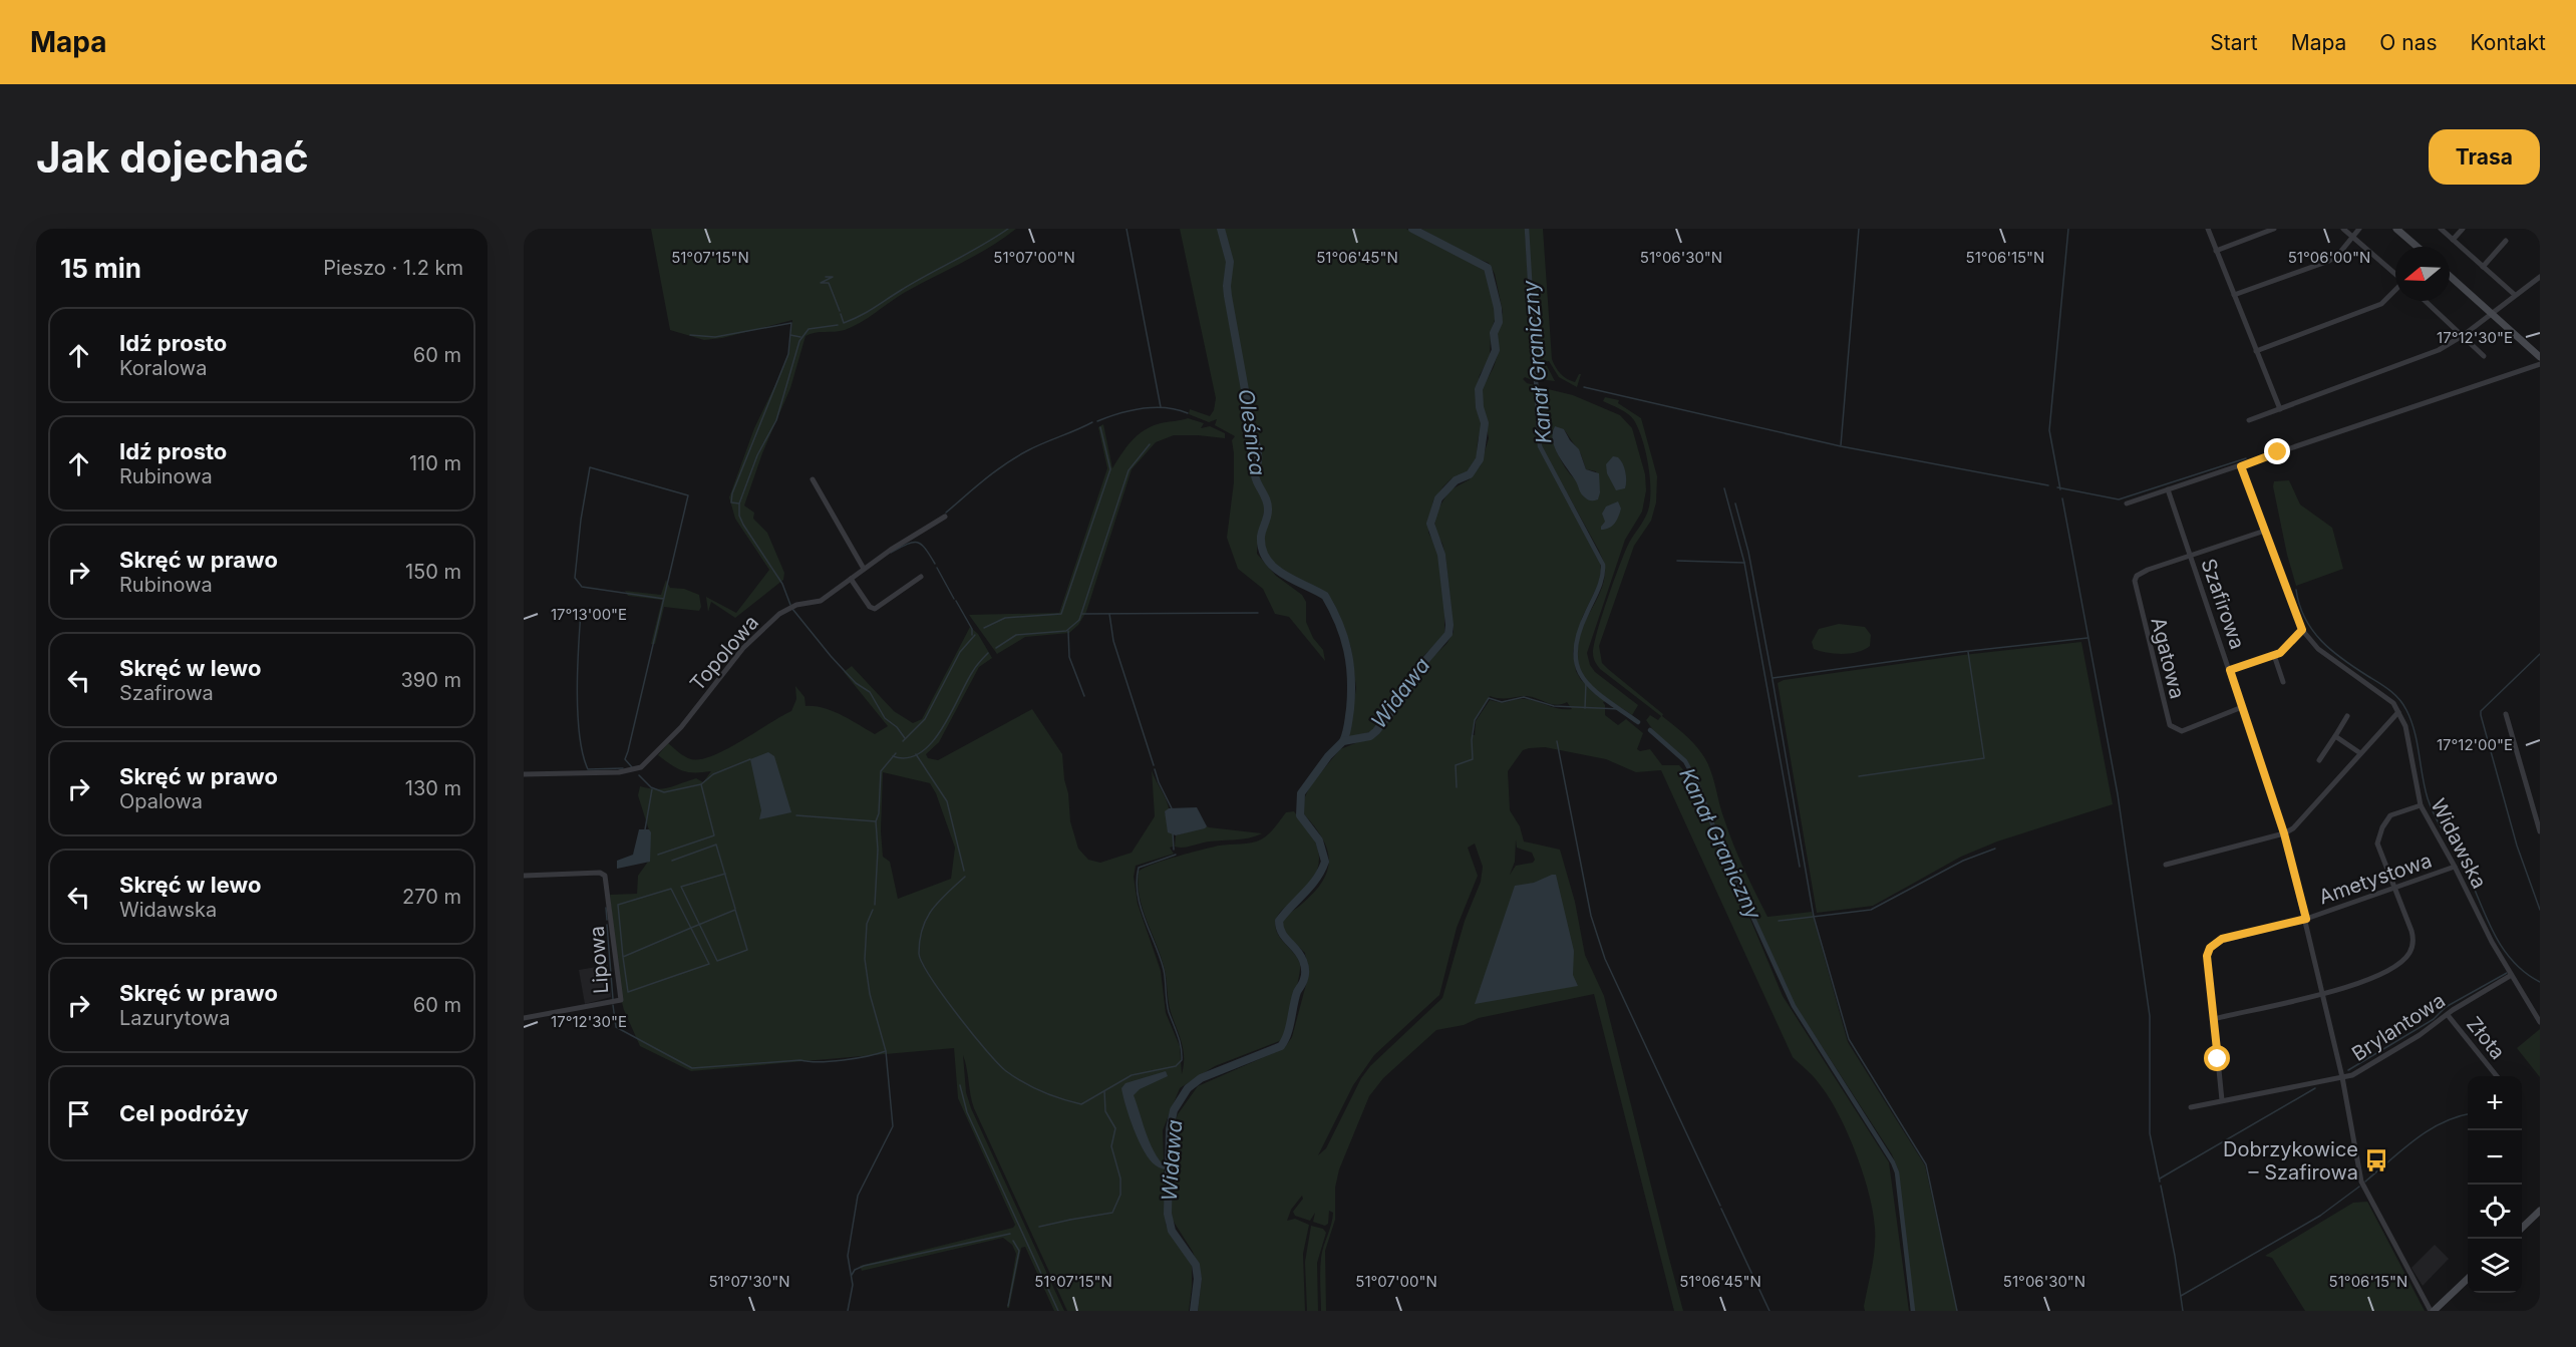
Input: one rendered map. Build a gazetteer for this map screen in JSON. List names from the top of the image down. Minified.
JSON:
{"streets":{"street":["Szafirowa","Topolowa","Agatowa","Widawska","Ametystowa","Lipowa","Brylantowa","Złota"]},"crossings":[["Szafirowa","Agatowa"],["Szafirowa","Ametystowa"],["Szafirowa","Brylantowa"],["Widawska","Ametystowa"],["Widawska","Brylantowa"],["Brylantowa","Złota"]],"water":["Kanał Graniczny","Oleśnica","Widawa"],"places":{"bus stop":["Dobrzykowice – Szafirowa"]},"north":"left","page":{"header":"Mapa","nav":["Start","Mapa","O nas","Kontakt"],"buttons":"Trasa","title":"Jak dojechać","heading":["15 min","Pieszo · 1.2 km"],"list":[["Idź prosto","Koralowa","60 m"],["Idź prosto","Rubinowa","110 m"],["Skręć w prawo","Rubinowa","150 m"],["Skręć w lewo","Szafirowa","390 m"],["Skręć w prawo","Opalowa","130 m"],["Skręć w lewo","Widawska","270 m"],["Skręć w prawo","Lazurytowa","60 m"],"Cel podróży"],"map_buttons":["+","−"]},"coordinates":["51°07'15\"N","51°06'45\"N","51°06'30\"N","51°06'15\"N","51°07'00\"N","51°06'00\"N","17°12'30\"E","17°13'00\"E","17°12'00\"E","51°07'30\"N"]}
